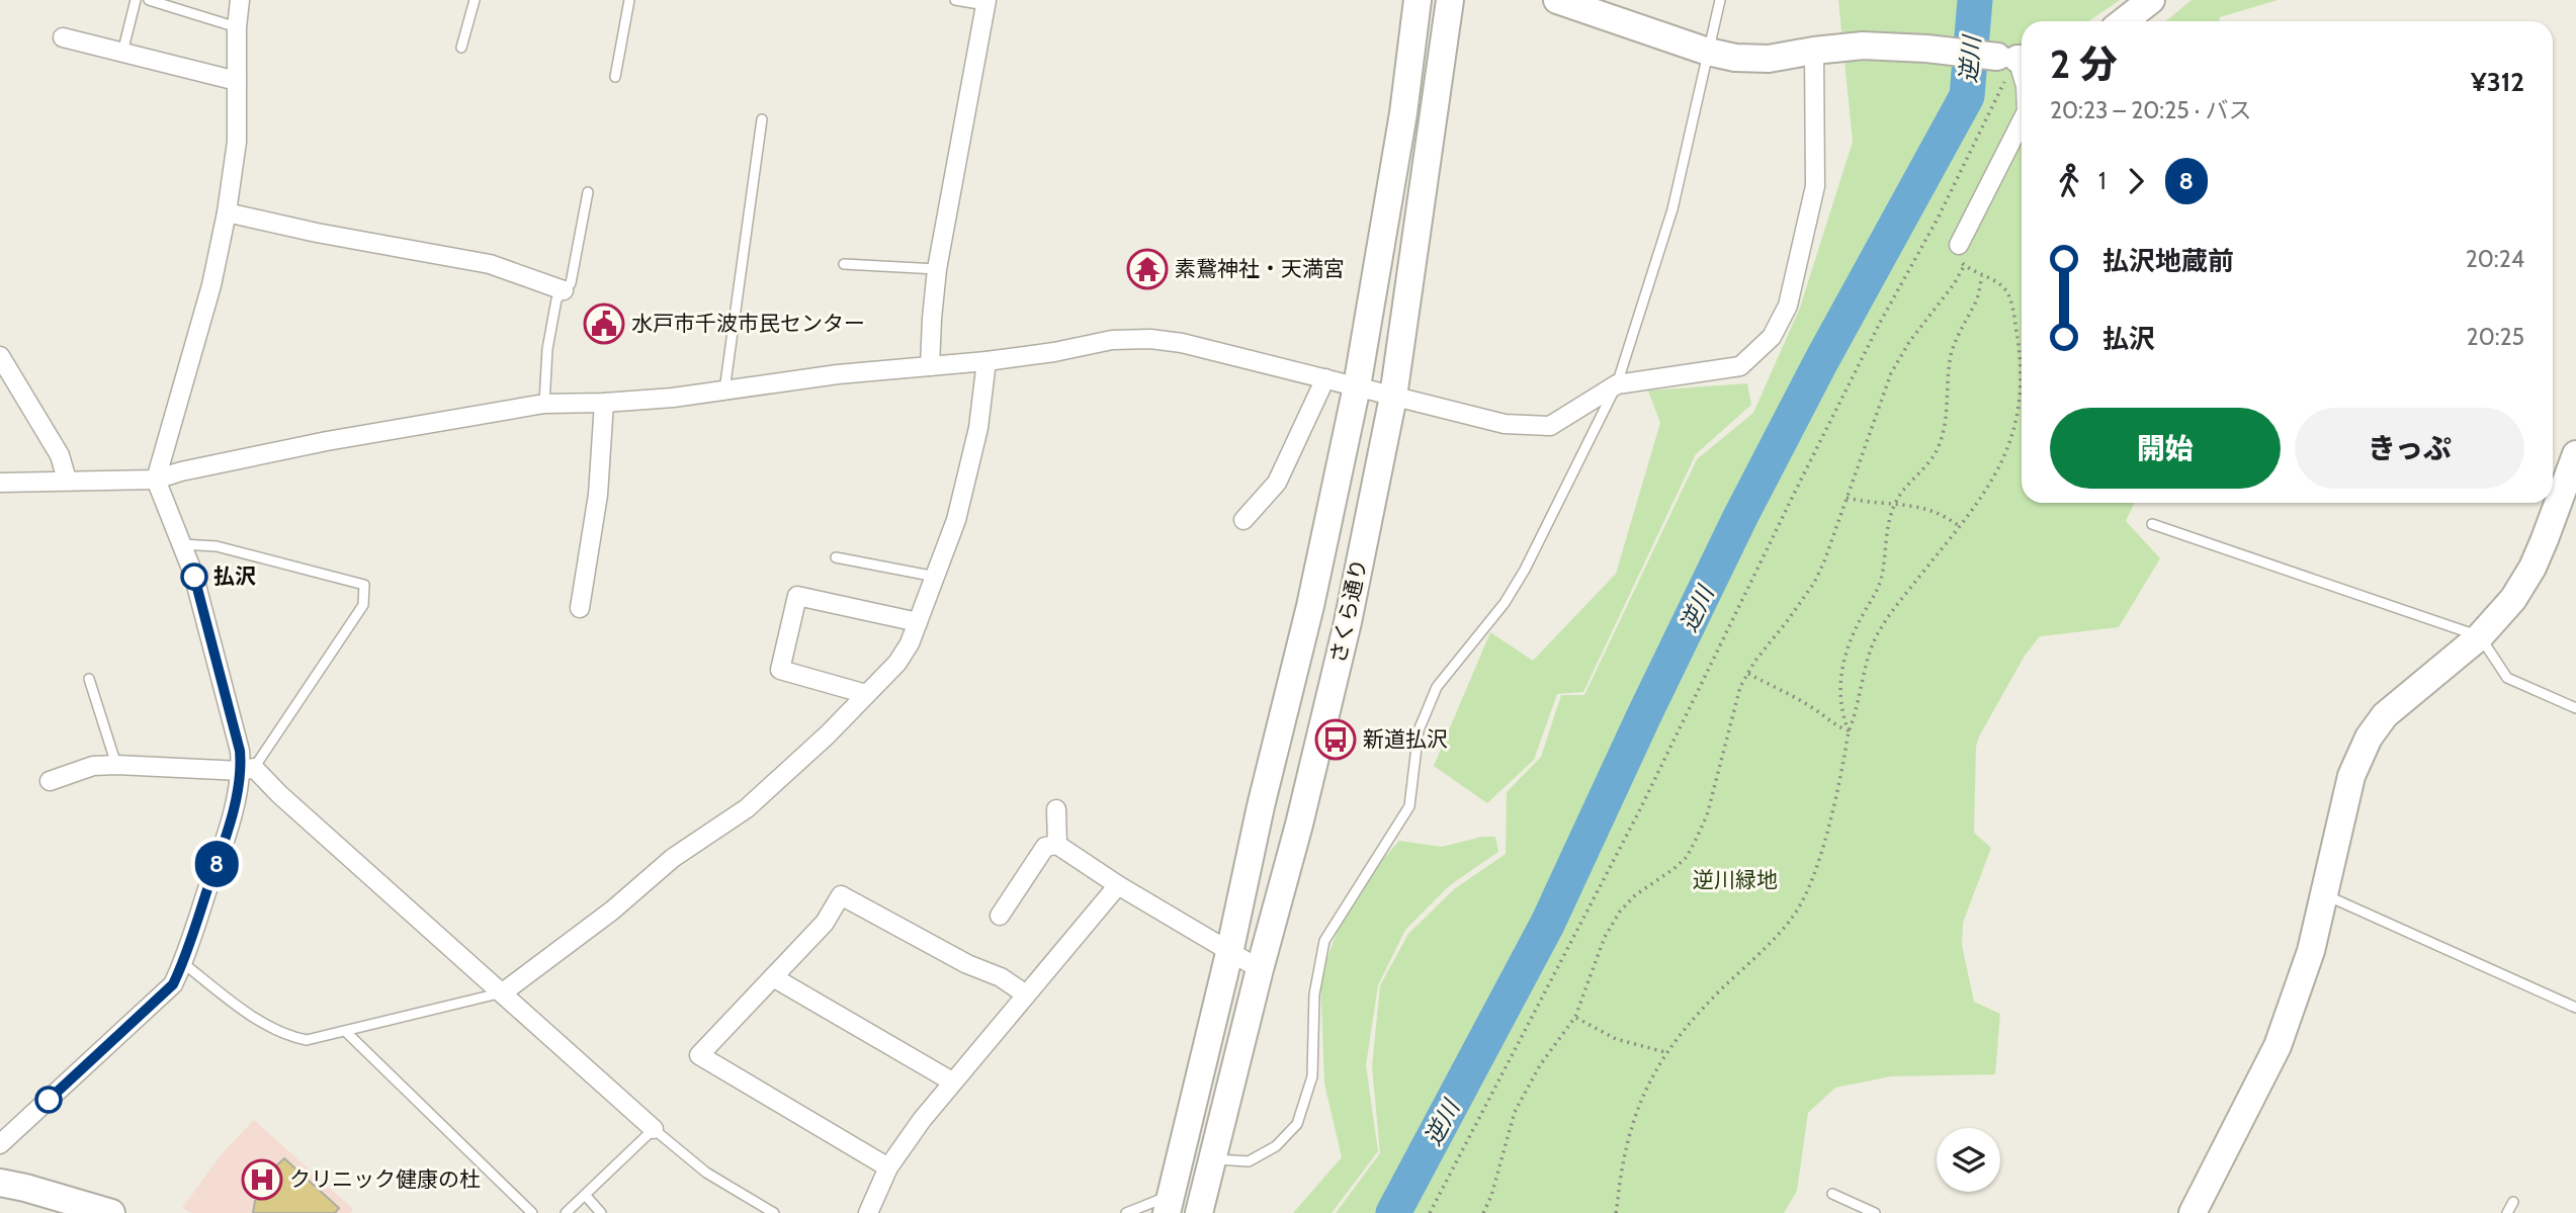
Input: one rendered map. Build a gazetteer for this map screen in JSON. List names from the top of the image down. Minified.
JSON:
{"streets":{"street":["さくら通り"]},"water":["逆川"],"parks":["逆川緑地"],"places":{"temple":["素鵞神社・天満宮"],"public building":["水戸市千波市民センター"],"other":["払沢"],"bus stop":["新道払沢"],"hospital":["クリニック健康の杜"]},"lines":["bus line 8"],"page":{"on_map":"8","heading":["2 分","20:23 – 20:25 · バス","¥312"],"legs":["1","8"],"list":[{"name":"払沢地蔵前","value":"20:24"},{"name":"払沢","value":"20:25"}],"buttons":["開始","きっぷ"]}}
